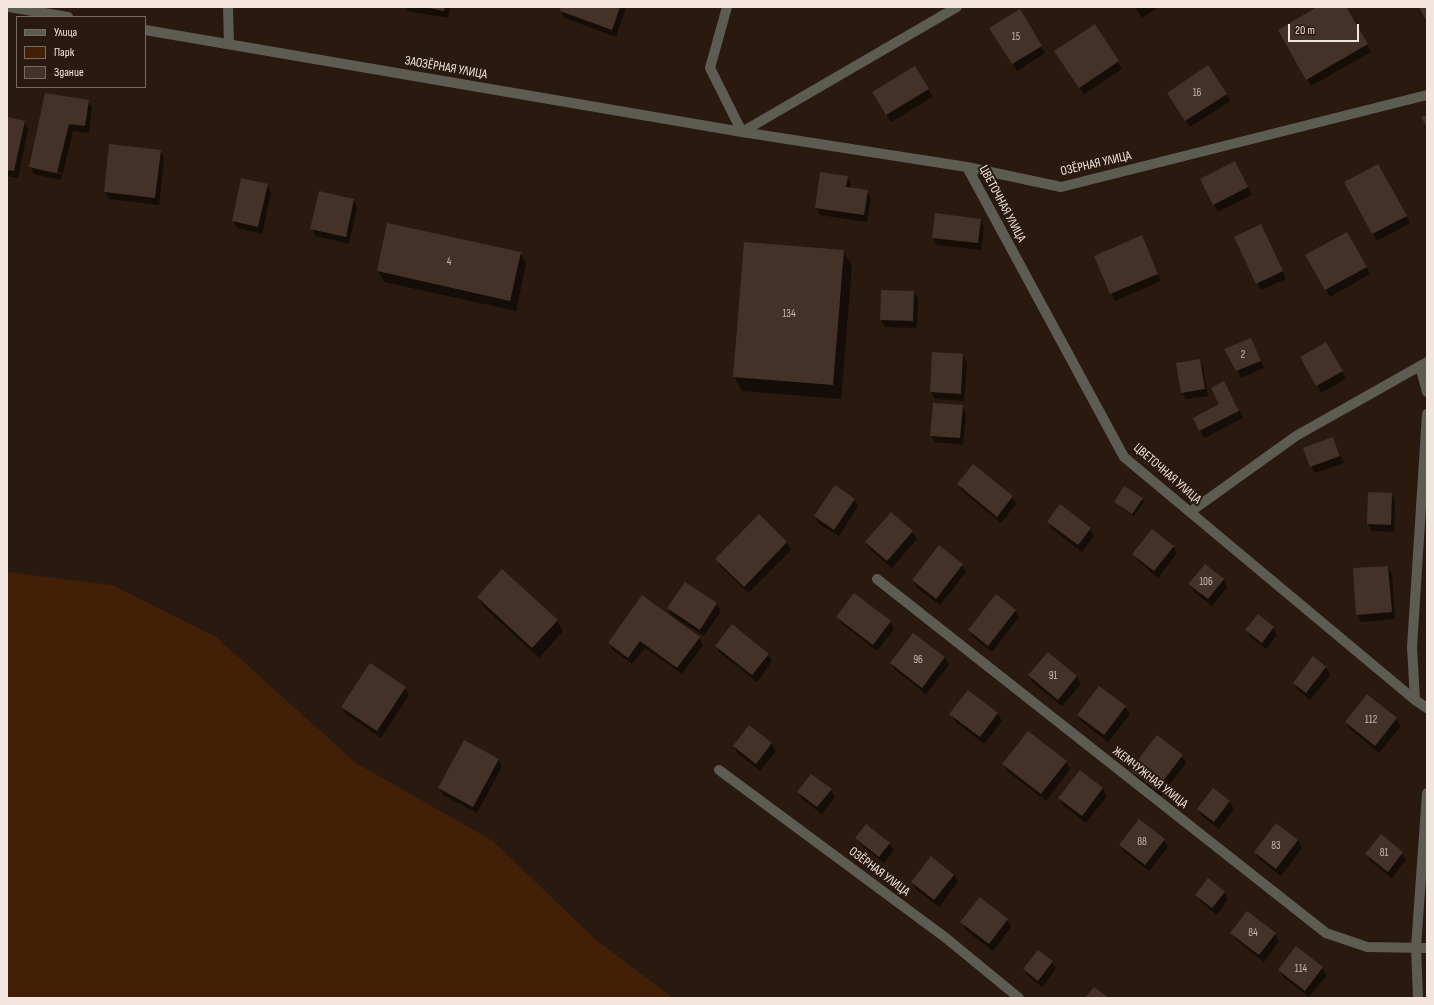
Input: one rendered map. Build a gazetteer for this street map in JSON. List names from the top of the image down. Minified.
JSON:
{"streets":{"street":["ЗАОЗЁРНАЯ УЛИЦА","ОЗЁРНАЯ УЛИЦА","ЦВЕТОЧНАЯ УЛИЦА","ЖЕМЧУЖНАЯ УЛИЦА"]},"crossings":[["ЗАОЗЁРНАЯ УЛИЦА","ОЗЁРНАЯ УЛИЦА"],["ОЗЁРНАЯ УЛИЦА","ЦВЕТОЧНАЯ УЛИЦА"]],"house_numbers":["15","16","4","134","2","106","96","91","112","88","83","81","84","114"],"legend":["Улица","Парк","Здание"],"scale_bar":"20 m"}
